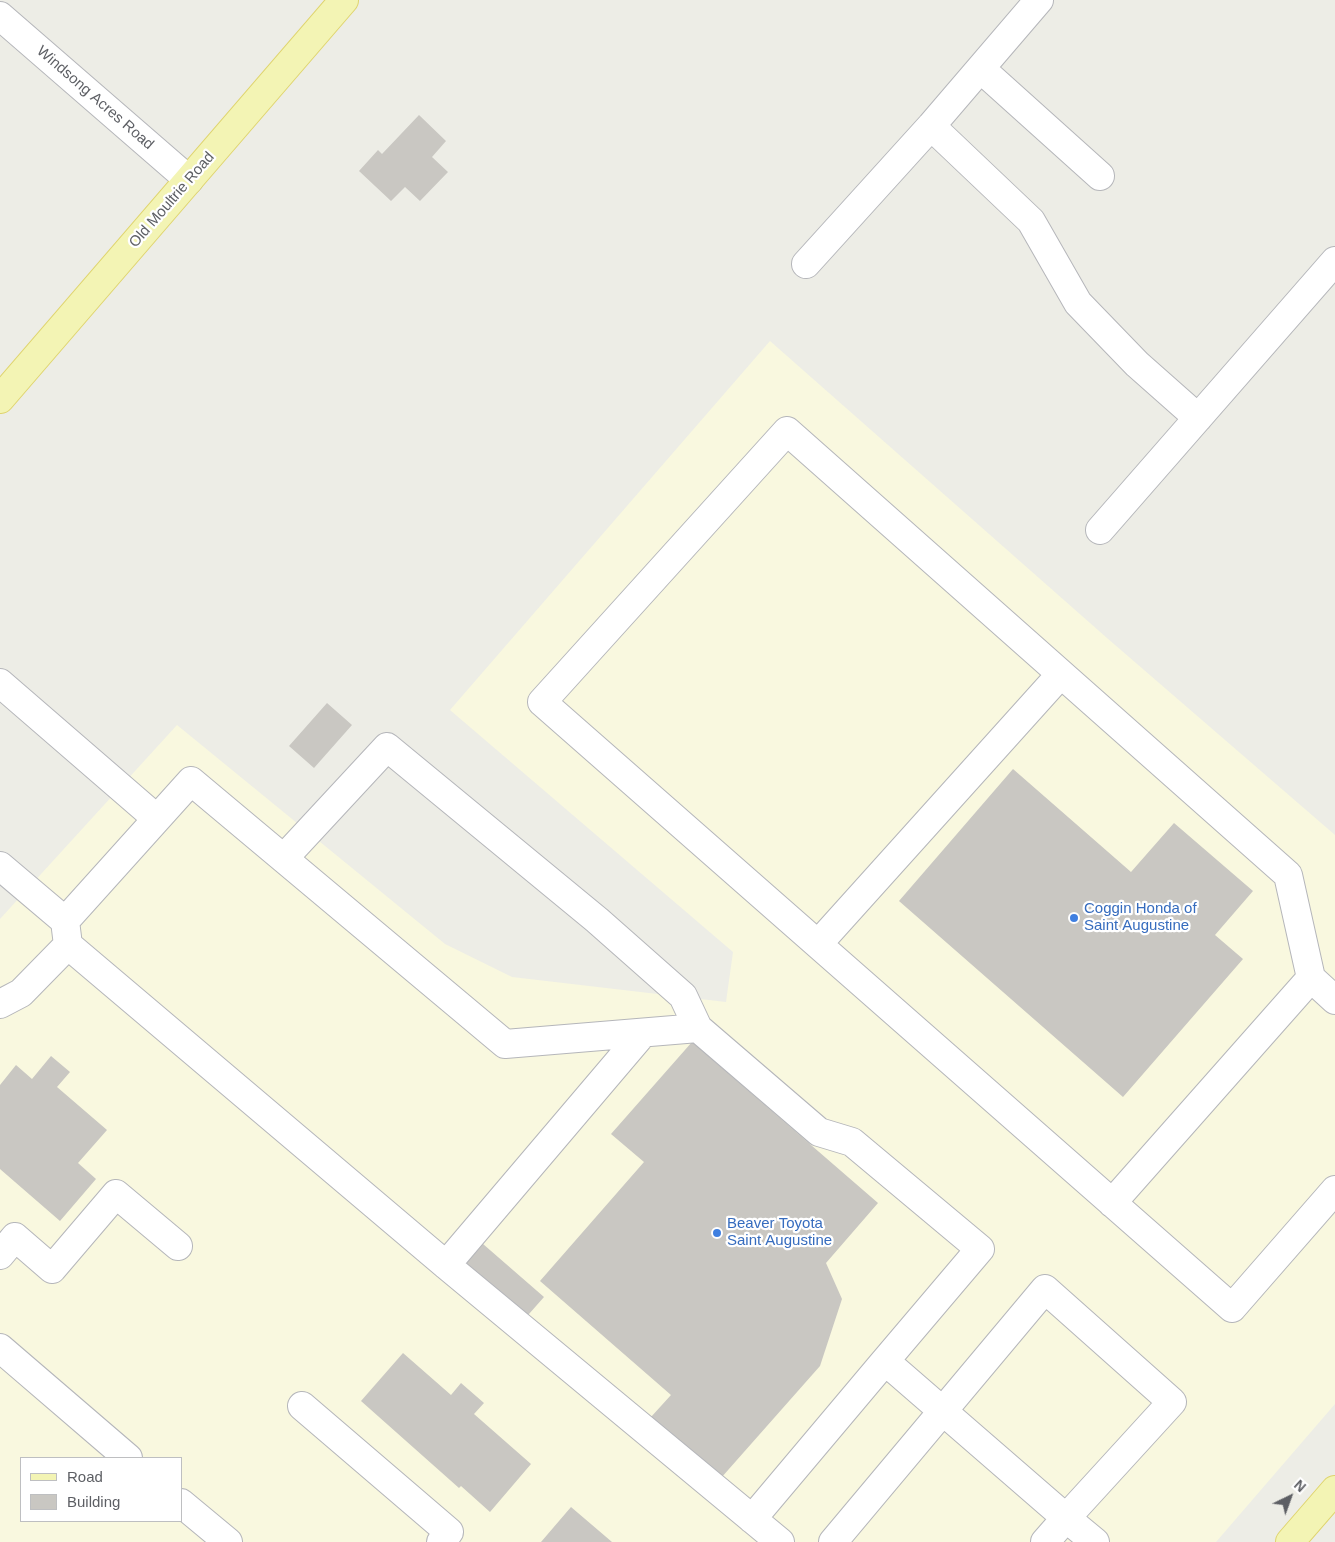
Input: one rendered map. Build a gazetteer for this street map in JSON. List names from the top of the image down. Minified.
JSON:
{"streets":{"main road":["Old Moultrie Road"],"street":["Windsong Acres Road"]},"crossings":[["Windsong Acres Road","Old Moultrie Road"]],"places":["Coggin Honda of Saint Augustine","Beaver Toyota Saint Augustine"],"legend":["Road","Building"],"north":"top right"}
